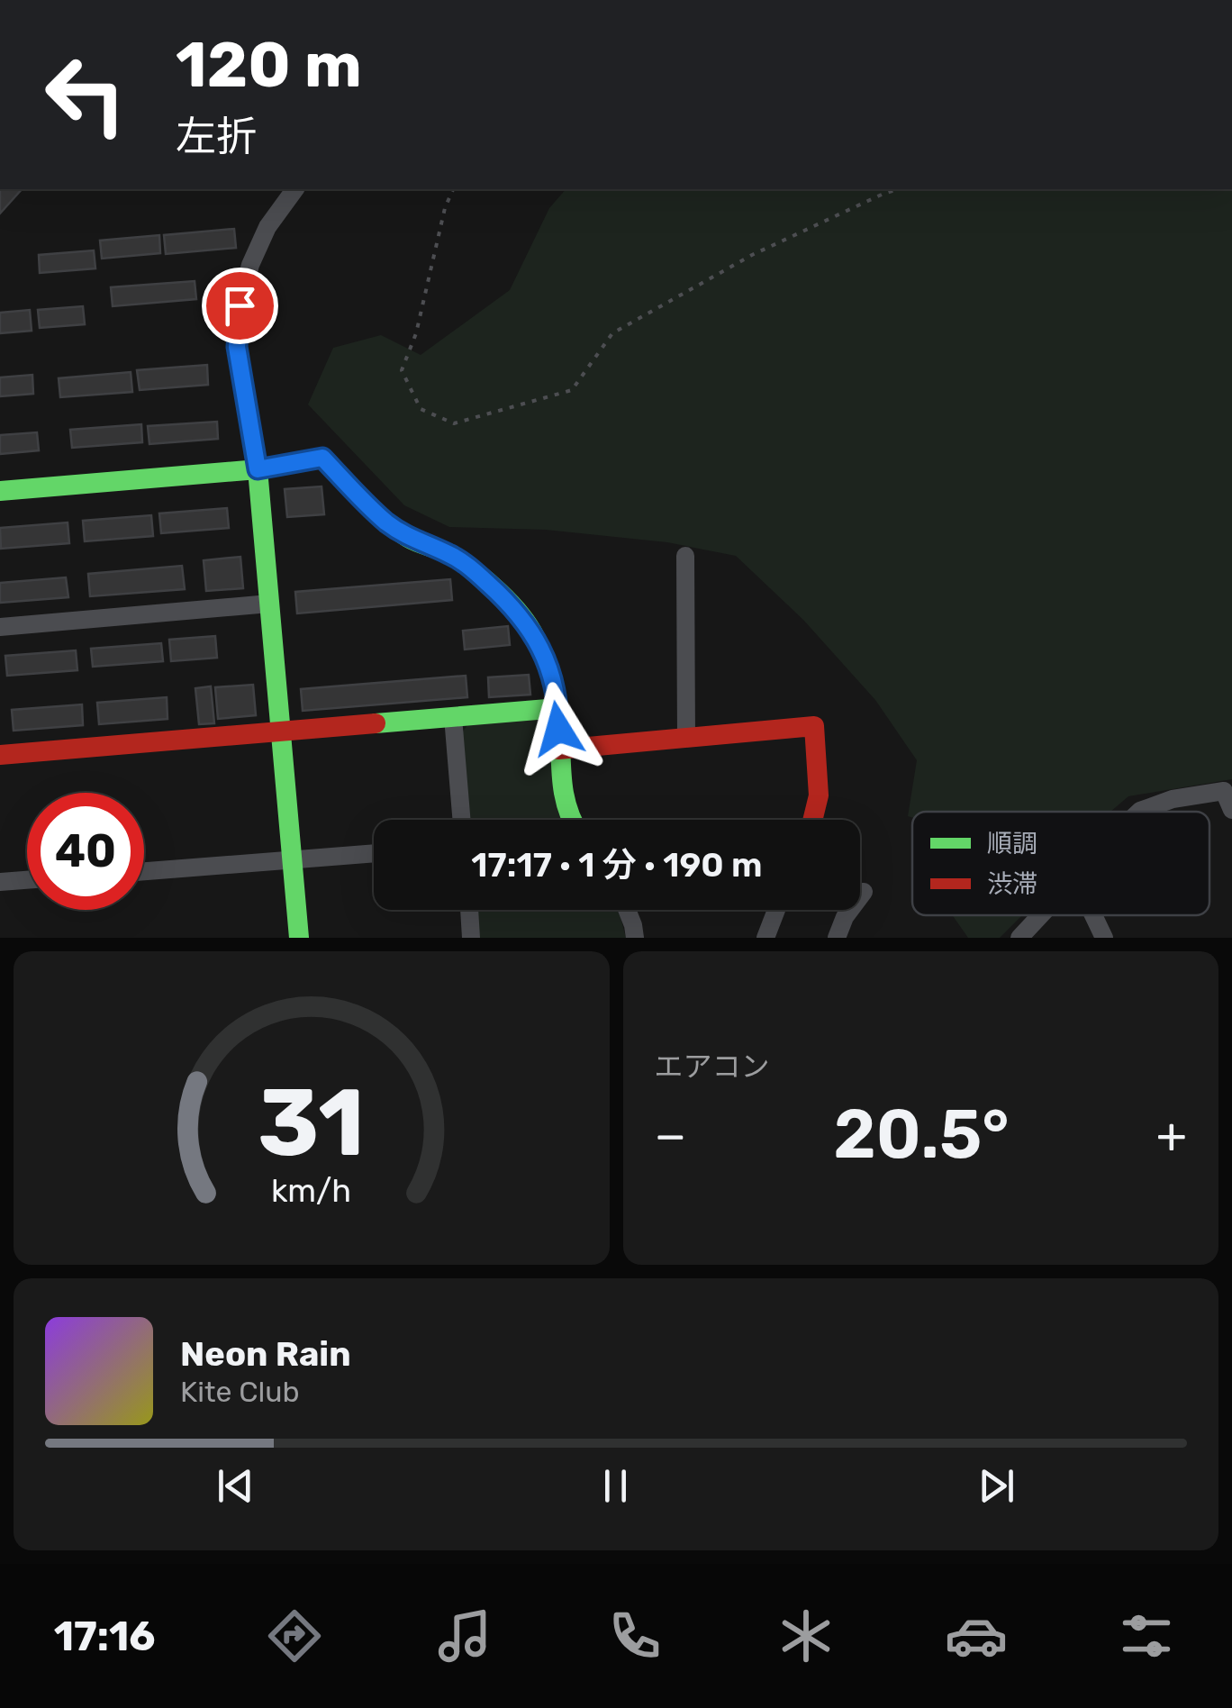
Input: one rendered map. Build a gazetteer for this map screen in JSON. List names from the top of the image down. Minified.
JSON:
{"legend":["順調","渋滞"],"page":{"turn":["120 m","左折"],"limit":"40","trip":"17:17 · 1 分 · 190 m","tile":"エアコン","heat":["−","20.5°","+"],"song":["Neon Rain","Kite Club"],"tabs":"17:16","gauge":["31","km/h"]}}
